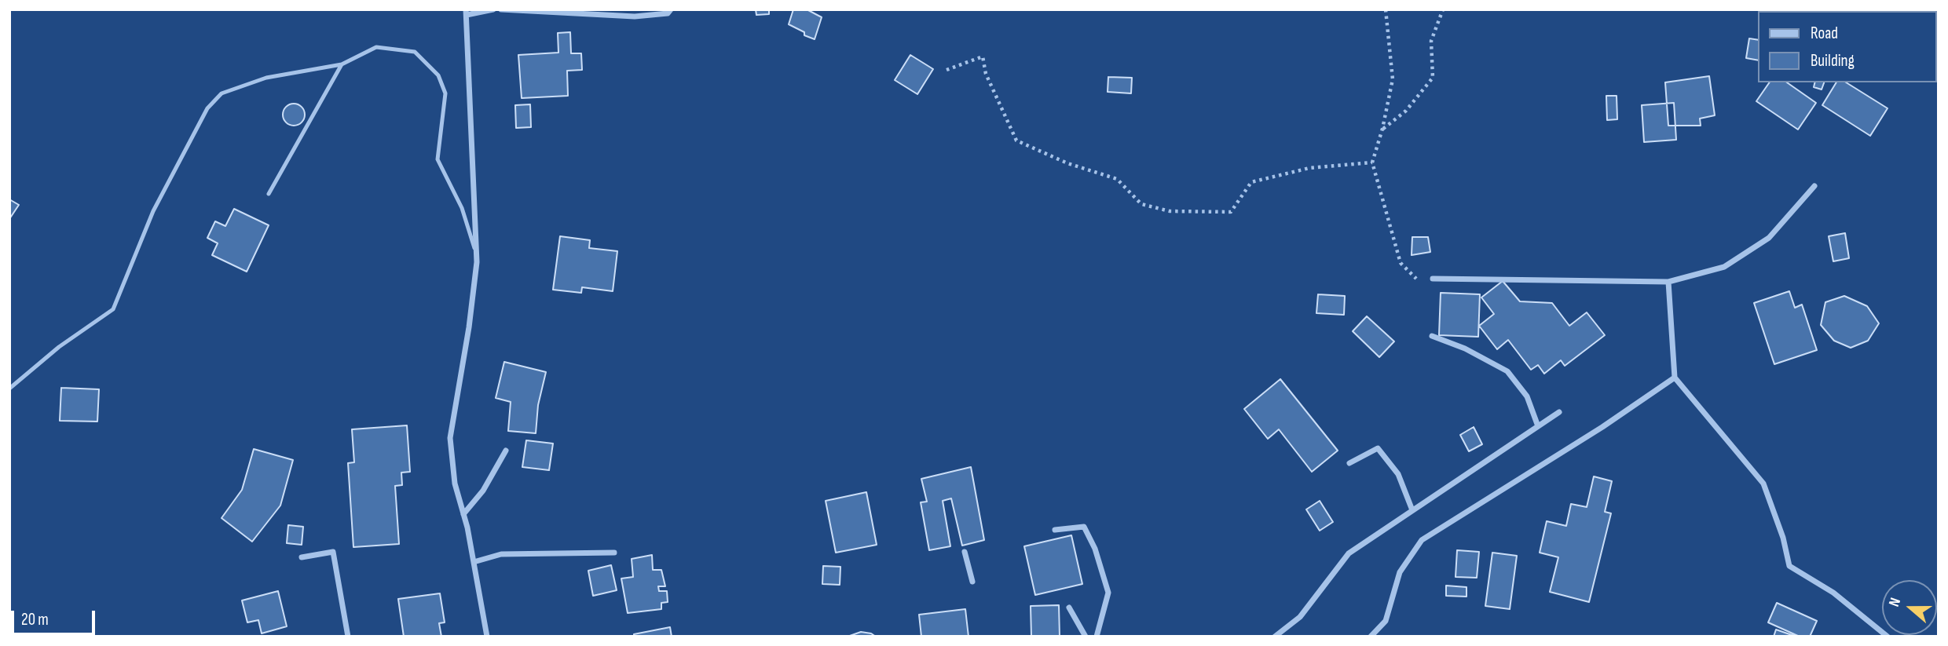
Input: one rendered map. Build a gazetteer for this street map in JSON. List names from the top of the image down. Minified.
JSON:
{"legend":["Road","Building"],"scale_bar":"20 m","north":"left"}
